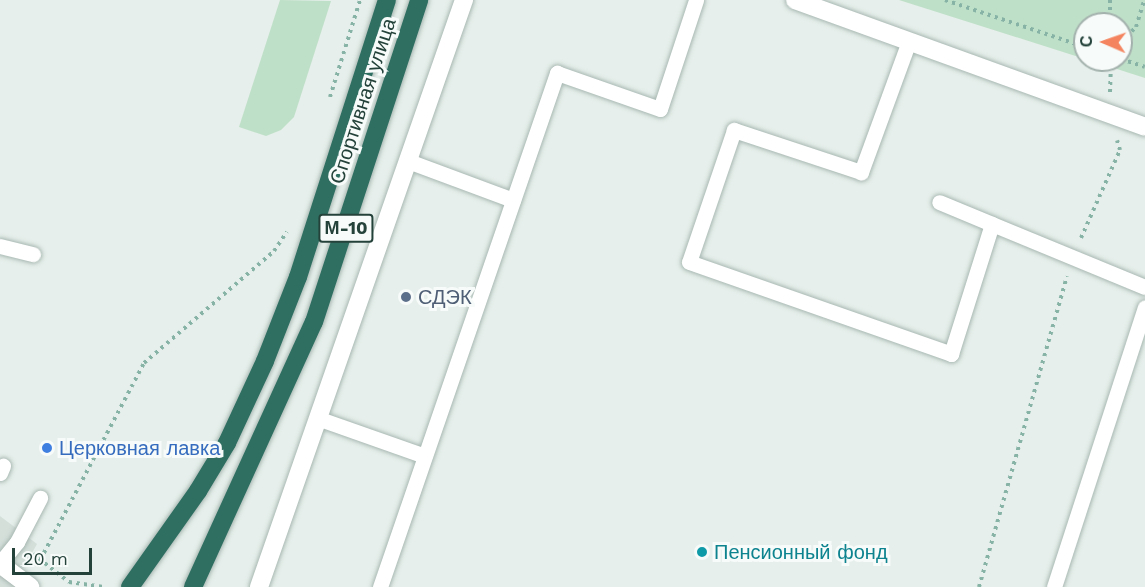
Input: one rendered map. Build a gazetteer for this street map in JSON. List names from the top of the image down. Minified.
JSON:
{"streets":{"highway":["Спортивная улица","М-10"]},"places":["СДЭК","Церковная лавка","Пенсионный фонд"],"scale_bar":"20 m","north":"left"}
